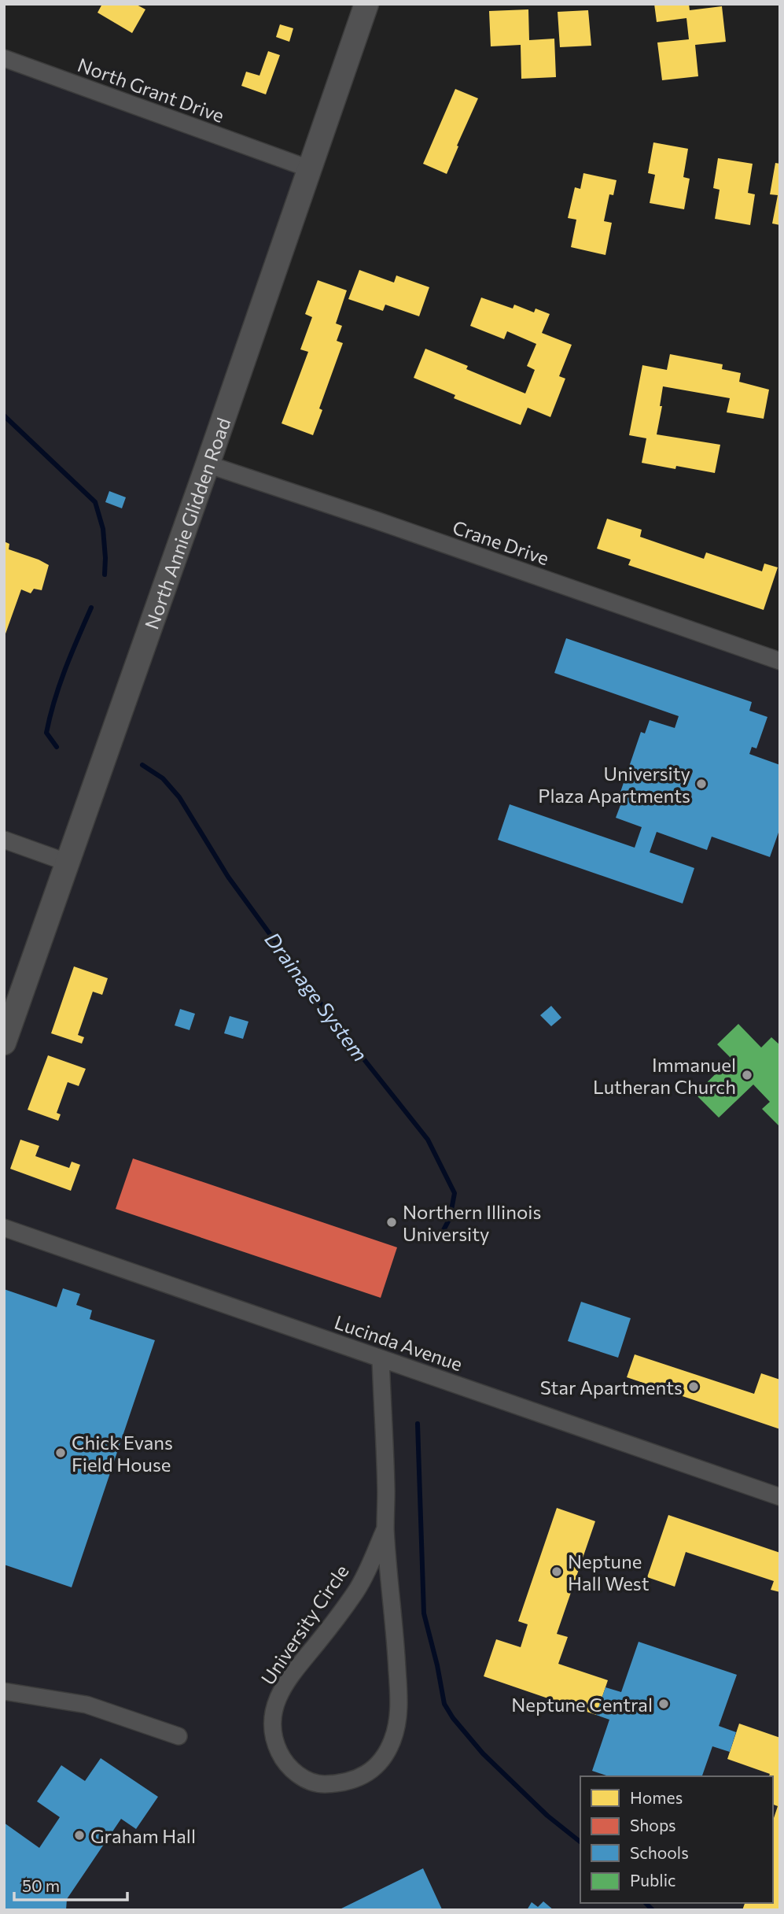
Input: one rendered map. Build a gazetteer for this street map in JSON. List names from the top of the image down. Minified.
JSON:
{"streets":{"main road":["North Annie Glidden Road"],"street":["North Grant Drive","Crane Drive","Lucinda Avenue","University Circle"]},"crossings":[["North Grant Drive","North Annie Glidden Road"],["North Annie Glidden Road","Crane Drive"],["Lucinda Avenue","University Circle"]],"water":["Drainage System"],"places":["University Plaza Apartments","Immanuel Lutheran Church","Northern Illinois University","Star Apartments","Chick Evans Field House","Neptune Hall West","Neptune Central","Graham Hall"],"legend":["Homes","Shops","Schools","Public"],"scale_bar":"50 m"}
